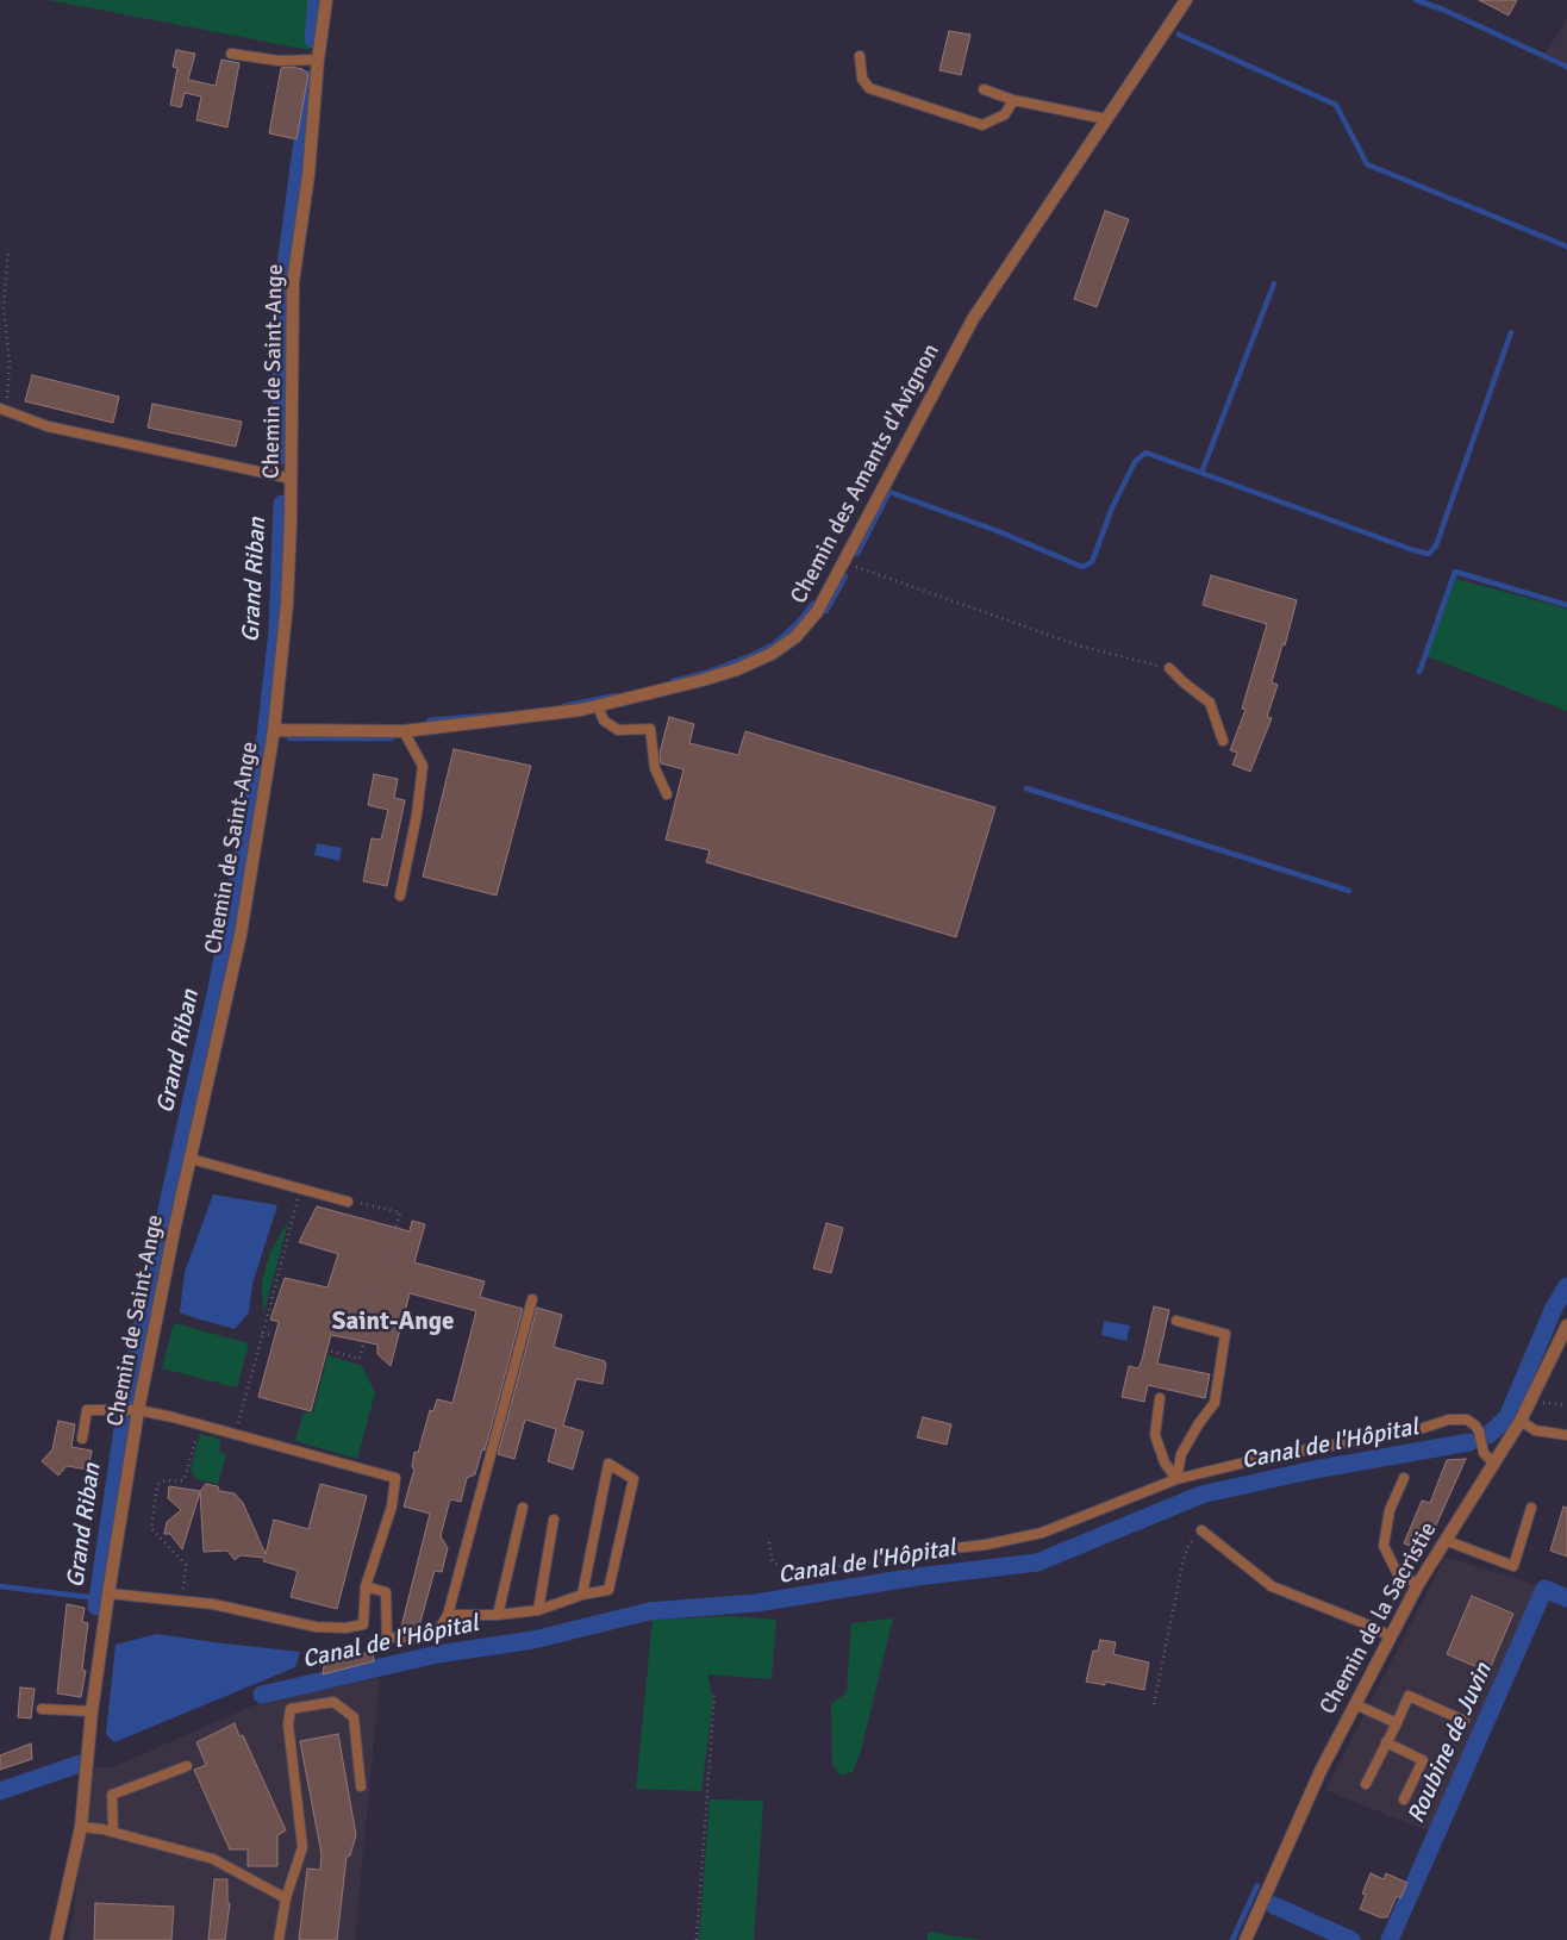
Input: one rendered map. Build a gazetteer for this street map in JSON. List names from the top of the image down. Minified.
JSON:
{"streets":{"street":["Chemin de Saint-Ange","Chemin des Amants d'Avignon","Chemin de la Sacristie"]},"crossings":[["Chemin de Saint-Ange","Chemin des Amants d'Avignon"]],"districts":["Saint-Ange"],"water":["Grand Riban","Canal de l'Hôpital","Roubine de Juvin"]}
